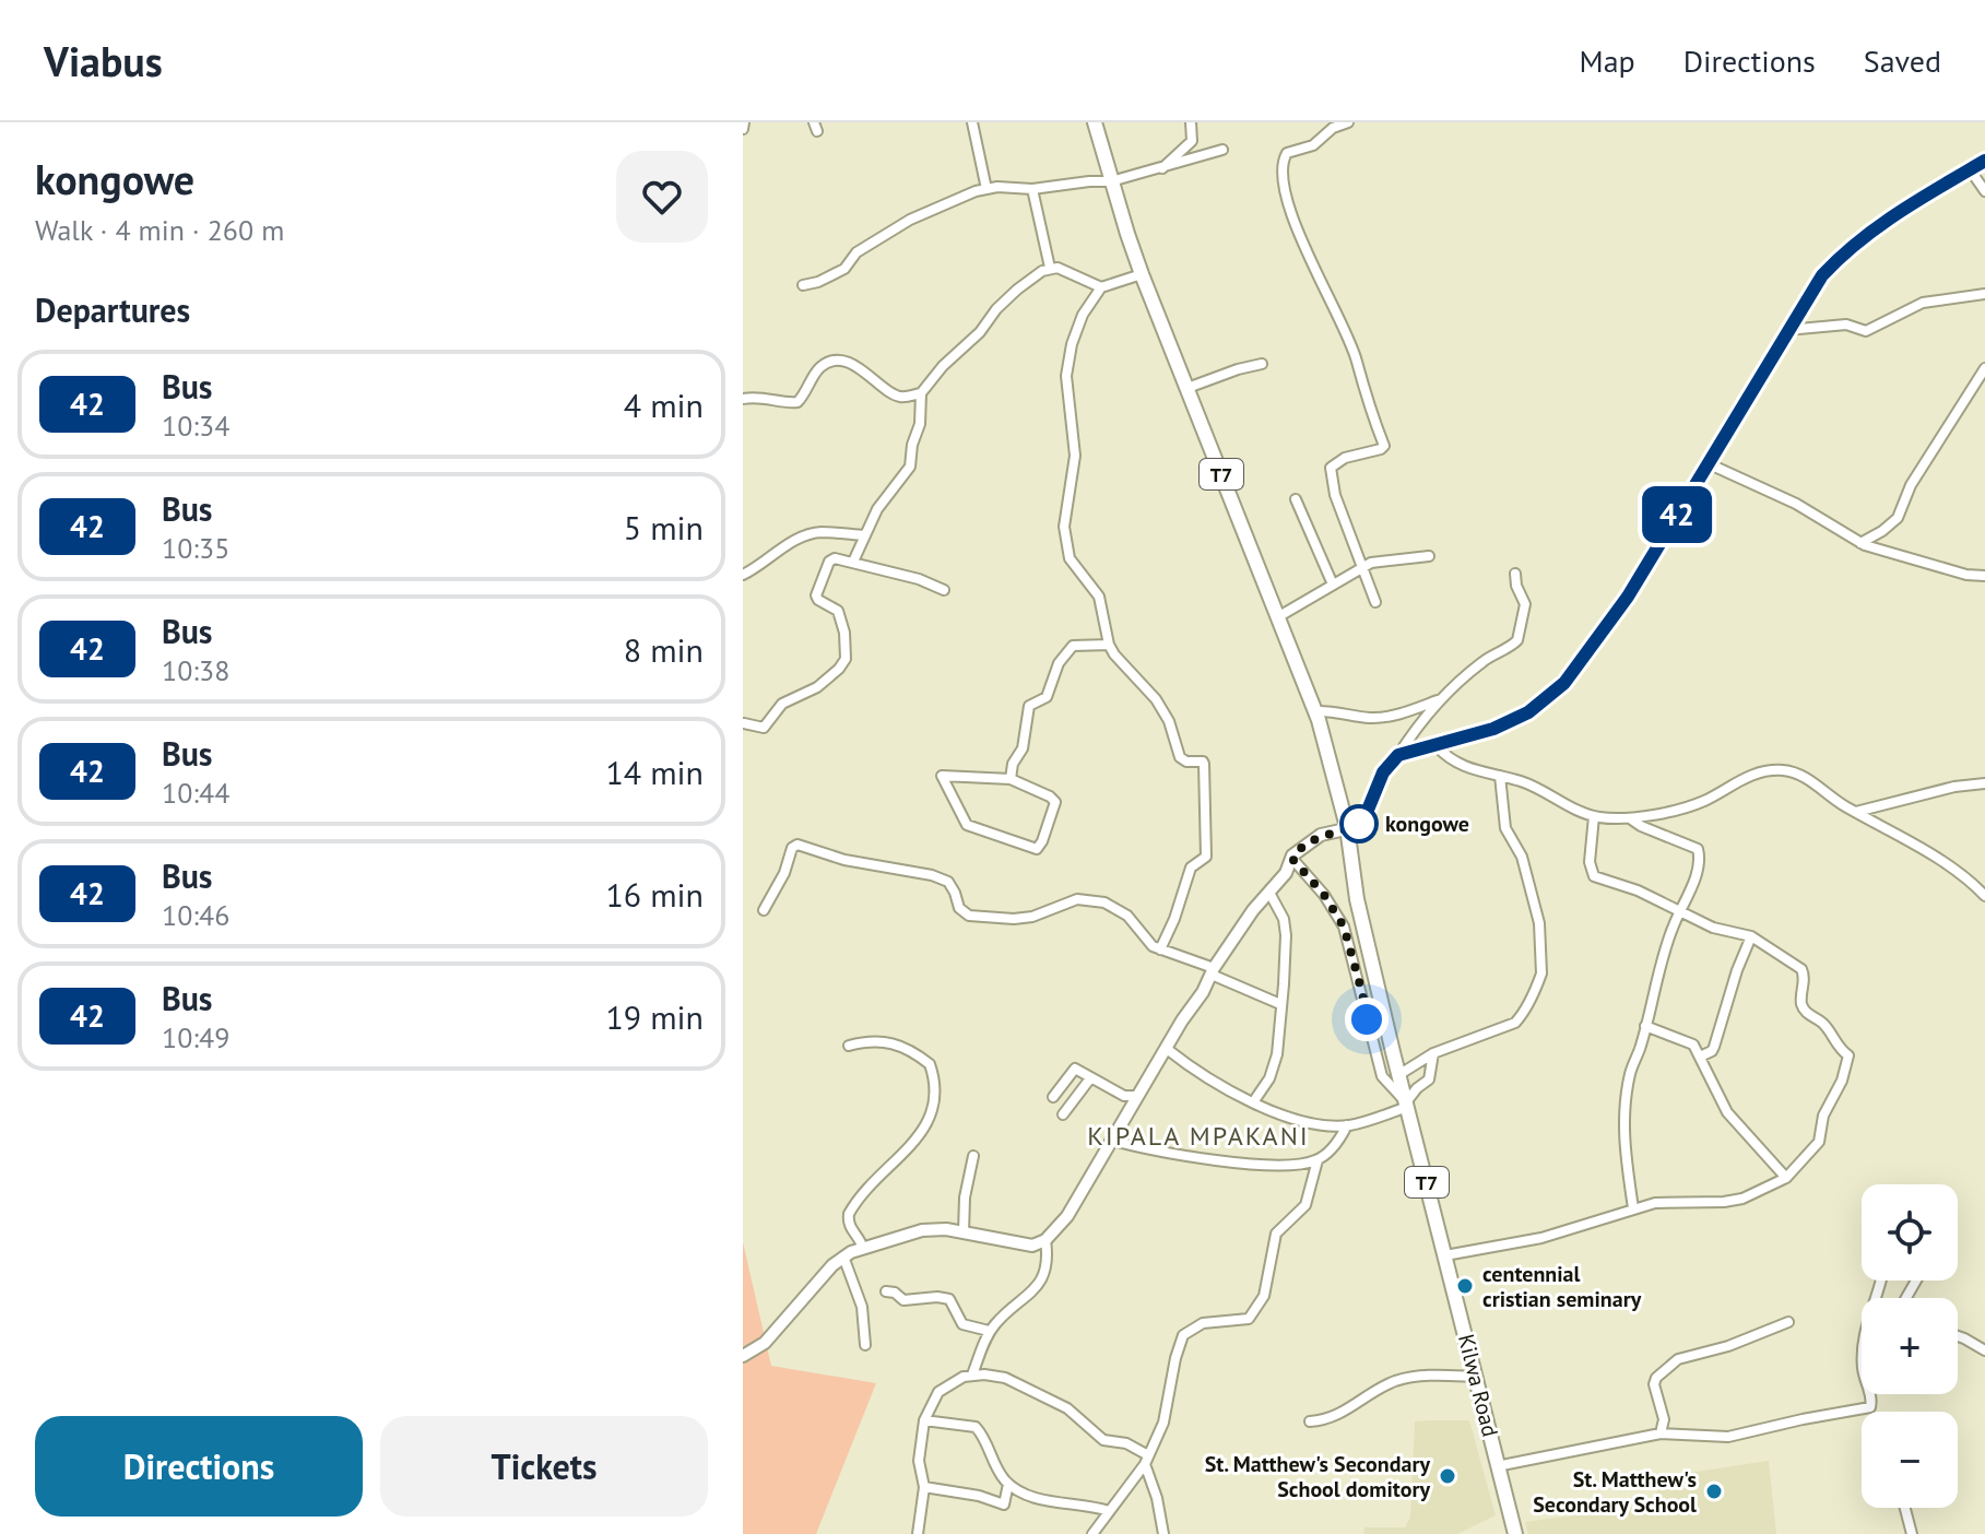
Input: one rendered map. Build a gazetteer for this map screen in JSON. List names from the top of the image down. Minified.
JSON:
{"streets":{"highway":["T7","Kilwa Road"]},"crossings":[["T7","Kilwa Road"]],"districts":["KIPALA MPAKANI"],"places":["kongowe","centennial cristian seminary","St. Matthew's Secondary School domitory","St. Matthew's Secondary School"],"lines":["bus line 42"],"page":{"header":"Viabus","nav":["Map","Directions","Saved"],"heading":[["kongowe","Walk · 4 min · 260 m"],"Departures"],"on_map":"42","list":[{"mark":"42","name":"Bus","note":"10:34","value":"4 min"},{"mark":"42","name":"Bus","note":"10:35","value":"5 min"},{"mark":"42","name":"Bus","note":"10:38","value":"8 min"},{"mark":"42","name":"Bus","note":"10:44","value":"14 min"},{"mark":"42","name":"Bus","note":"10:46","value":"16 min"},{"mark":"42","name":"Bus","note":"10:49","value":"19 min"}],"map_buttons":["+","−"],"buttons":["Directions","Tickets"]}}
